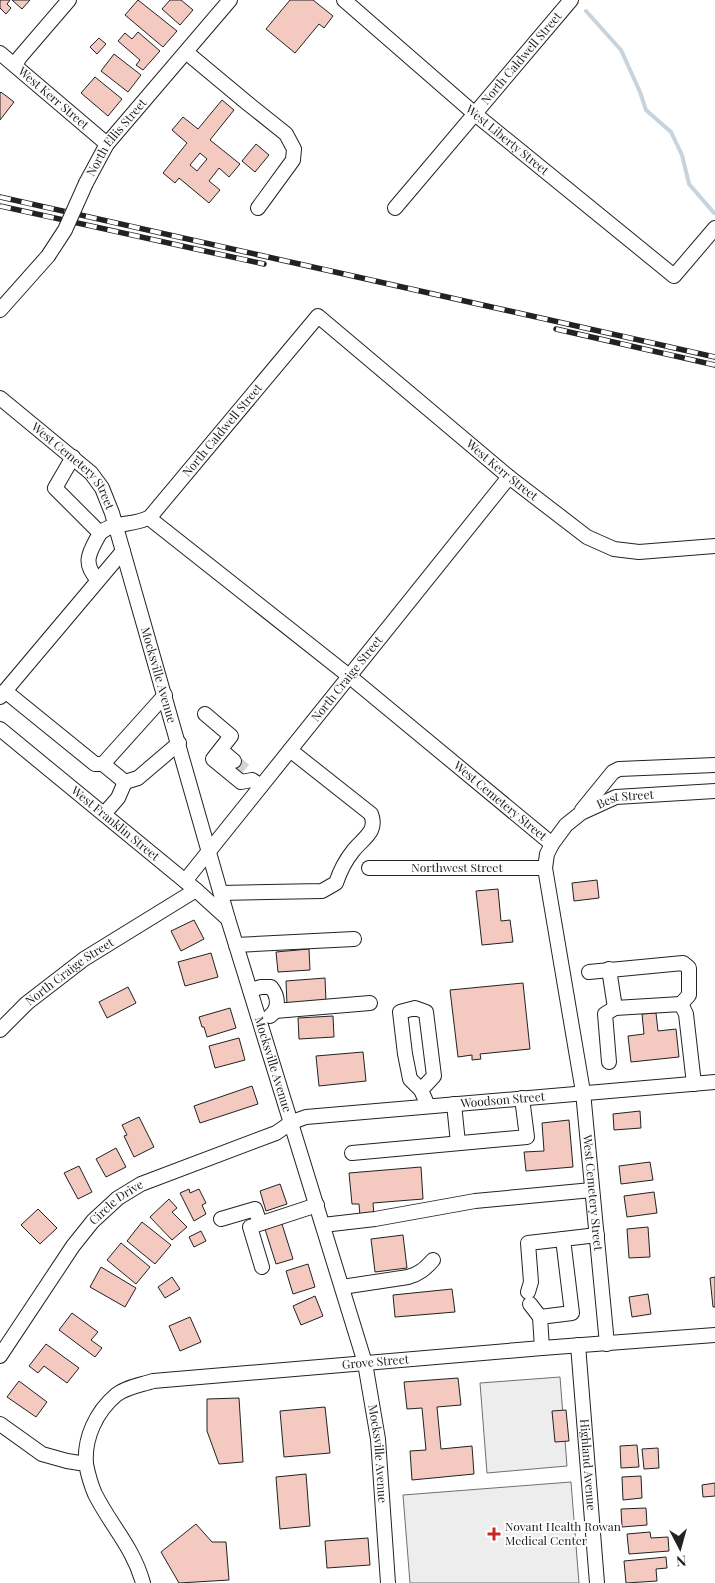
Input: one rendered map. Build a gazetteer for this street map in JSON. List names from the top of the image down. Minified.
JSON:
{"streets":{"street":["North Caldwell Street","West Kerr Street","North Ellis Street","West Liberty Street","West Cemetery Street","Mocksville Avenue","North Craige Street","Best Street","West Franklin Street","Northwest Street","Woodson Street","Circle Drive","Grove Street","Highland Avenue"]},"crossings":[["North Caldwell Street","West Kerr Street"],["North Caldwell Street","West Liberty Street"],["North Caldwell Street","West Cemetery Street"],["West Kerr Street","North Ellis Street"],["West Kerr Street","North Craige Street"],["West Cemetery Street","Mocksville Avenue"],["West Cemetery Street","North Craige Street"],["West Cemetery Street","Best Street"],["West Cemetery Street","Northwest Street"],["West Cemetery Street","Woodson Street"],["West Cemetery Street","Grove Street"],["Mocksville Avenue","North Craige Street"],["Mocksville Avenue","West Franklin Street"],["Mocksville Avenue","Woodson Street"],["Mocksville Avenue","Circle Drive"],["Mocksville Avenue","Grove Street"],["North Craige Street","West Franklin Street"],["Woodson Street","Circle Drive"],["Grove Street","Highland Avenue"]],"places":{"health":["Novant Health Rowan Medical Center"]},"north":"bottom"}
